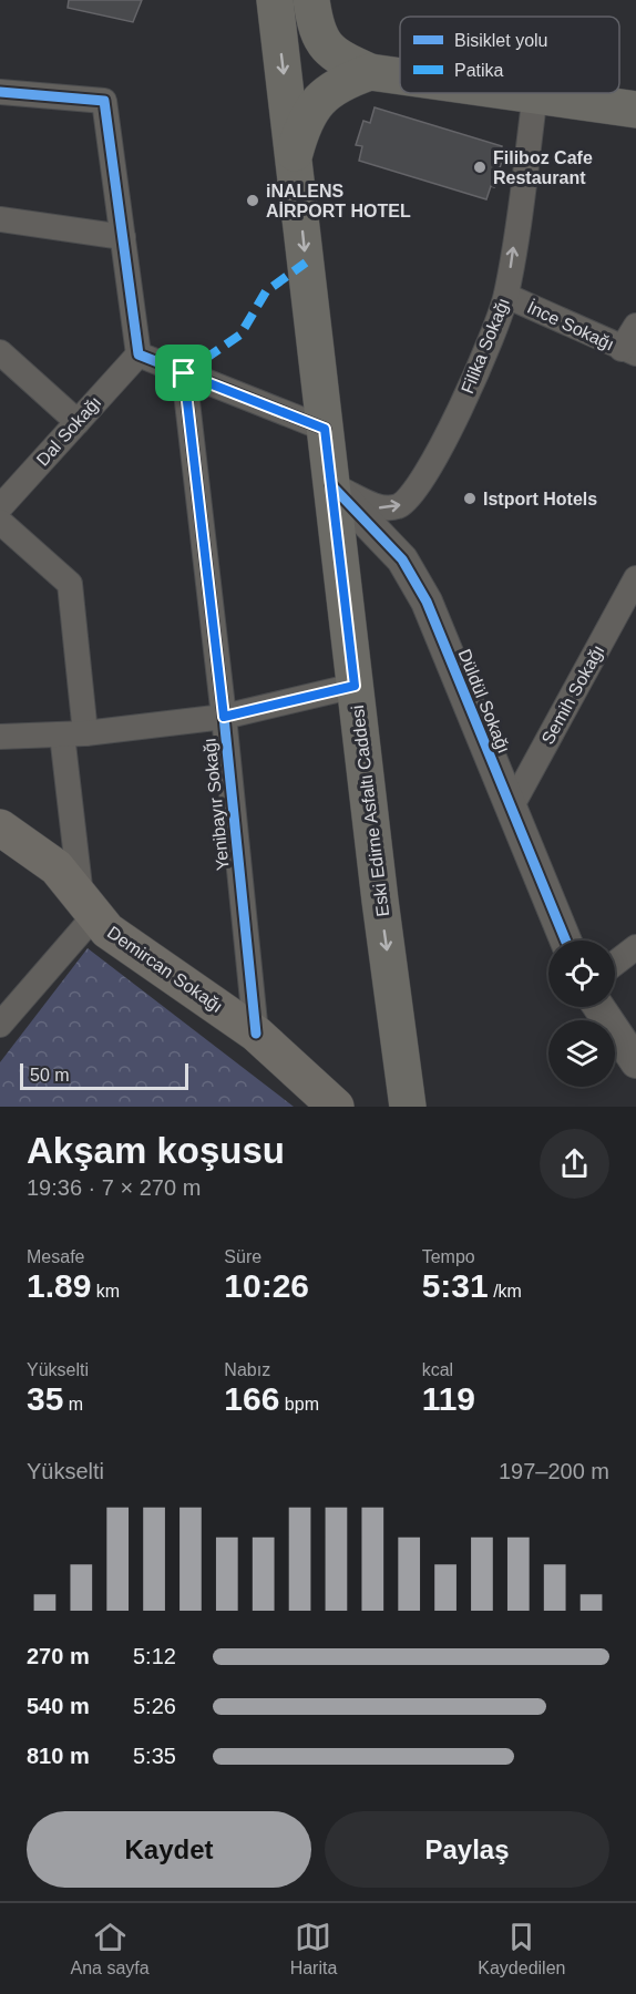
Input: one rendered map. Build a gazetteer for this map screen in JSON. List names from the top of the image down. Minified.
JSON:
{"streets":{"main road":["Eski Edirne Asfaltı Caddesi","Demircan Sokağı"],"street":["İnce Sokağı","Filika Sokağı","Dal Sokağı","Semih Sokağı","Düldül Sokağı","Yenibayır Sokağı"]},"crossings":[["İnce Sokağı","Filika Sokağı"],["Filika Sokağı","Düldül Sokağı"],["Filika Sokağı","Eski Edirne Asfaltı Caddesi"],["Semih Sokağı","Düldül Sokağı"],["Düldül Sokağı","Eski Edirne Asfaltı Caddesi"],["Yenibayır Sokağı","Demircan Sokağı"]],"one_way":["Filika Sokağı","Eski Edirne Asfaltı Caddesi"],"places":["Filiboz Cafe Restaurant","iNALENS AİRPORT HOTEL","Istport Hotels"],"legend":["Bisiklet yolu","Patika"],"scale_bar":"50 m","page":{"scale":"50 m","heading":["Akşam koşusu","19:36 · 7 × 270 m"],"stats":[["Mesafe","1.89 km"],["Süre","10:26"],["Tempo","5:31 /km"],["Yükselti","35 m"],["Nabız","166 bpm"],["kcal","119"]],"chart":["Yükselti","197–200 m"],"list":[{"name":"270 m","note":"5:12"},{"name":"540 m","note":"5:26"},{"name":"810 m","note":"5:35"}],"buttons":["Kaydet","Paylaş"],"tabs":["Ana sayfa","Harita","Kaydedilen"]}}
